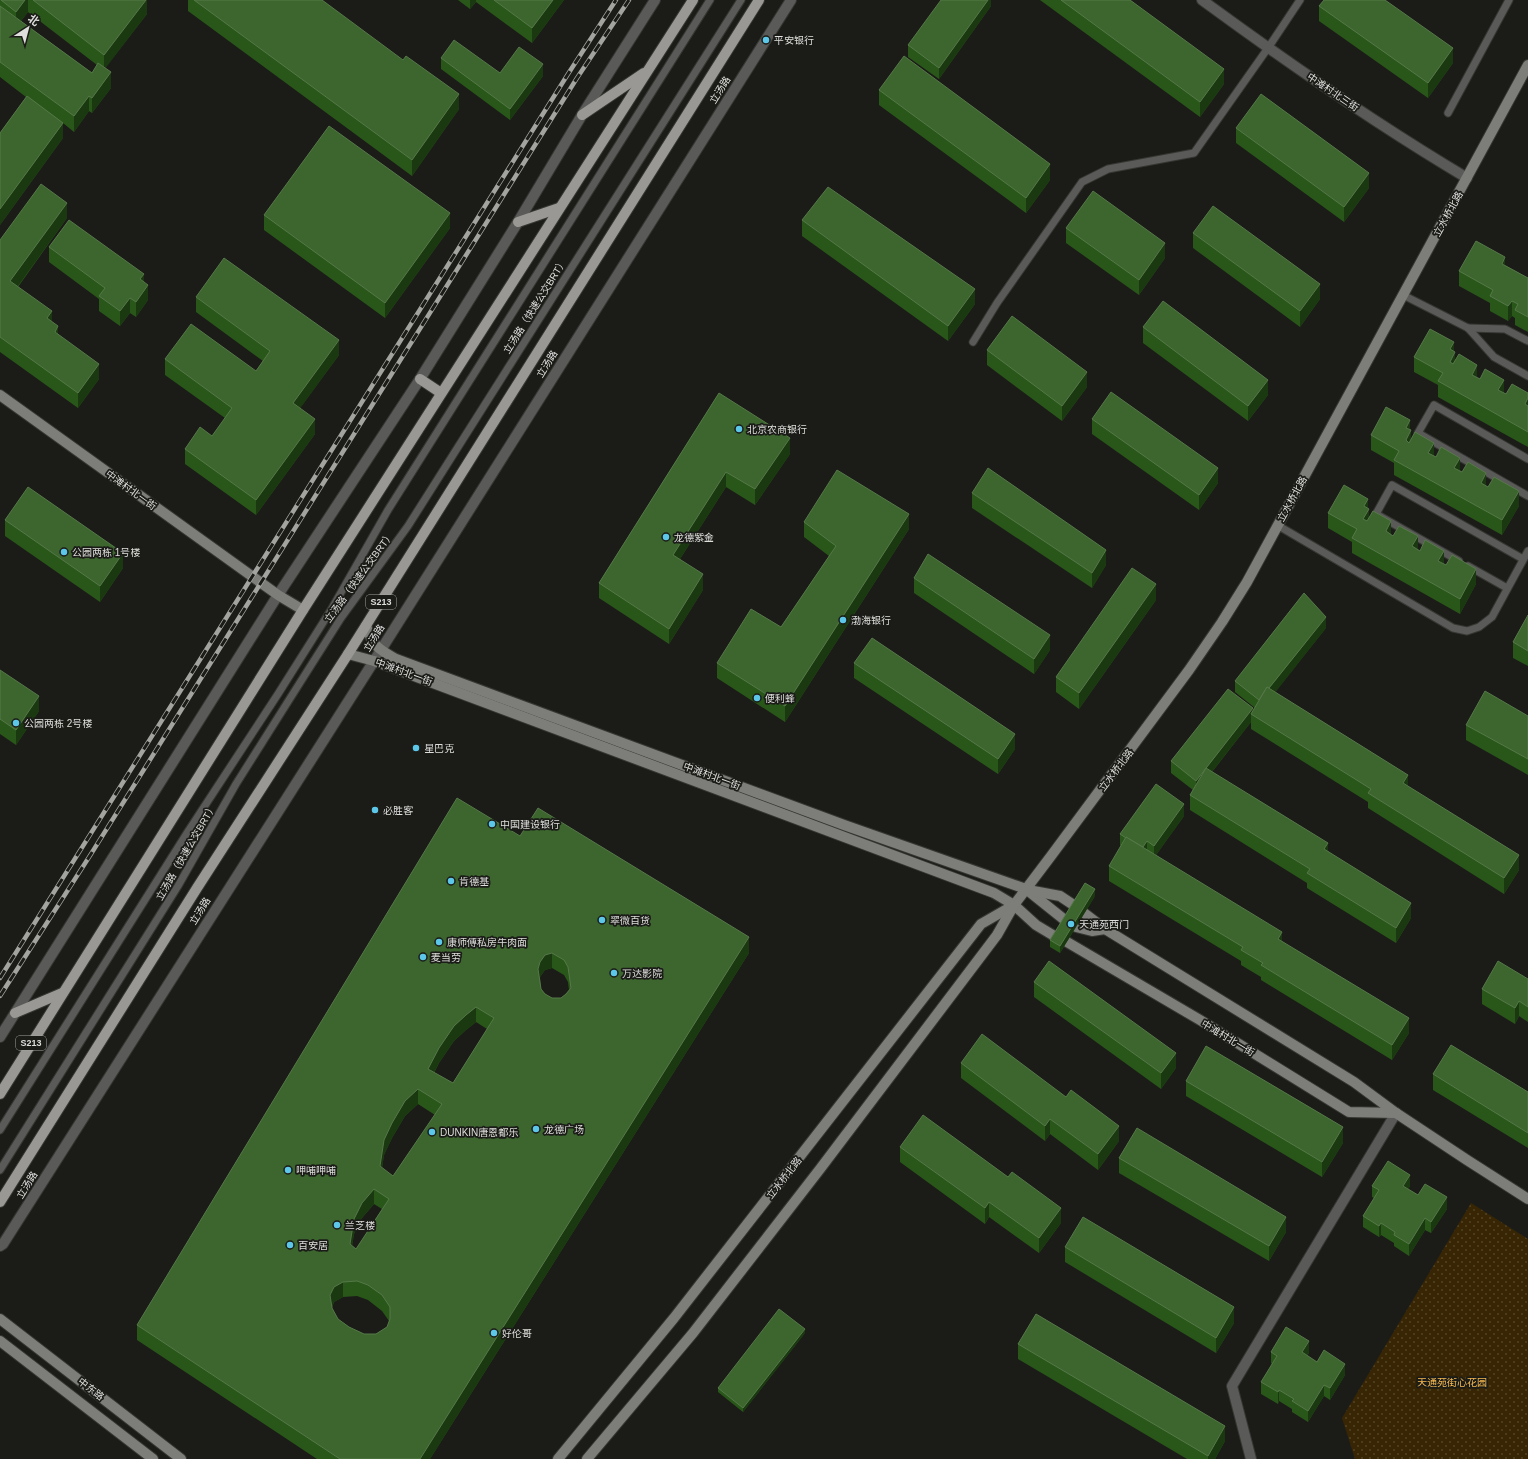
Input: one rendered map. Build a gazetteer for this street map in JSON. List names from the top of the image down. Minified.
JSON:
{"streets":{"main road":["立汤路","S213"],"street":["中滩村北三街","立水桥北路","中滩村北一街","中东路"],"lane":["立汤路（快速公交BRT）"]},"crossings":[["立汤路","中滩村北一街"],["中滩村北三街","立水桥北路"],["立水桥北路","中滩村北一街"],["中滩村北一街","S213"]],"parks":["天通苑街心花园"],"places":["平安银行","北京农商银行","龙德紫金","公园两栋 1号楼","渤海银行","便利蜂","公园两栋 2号楼","星巴克","必胜客","中国建设银行","肯德基","翠微百货","天通苑西门","康师傅私房牛肉面","麦当劳","万达影院","龙德广场","DUNKIN唐恩都乐","呷哺呷哺","兰芝楼","百安居","好伦哥"],"north":"top right"}
